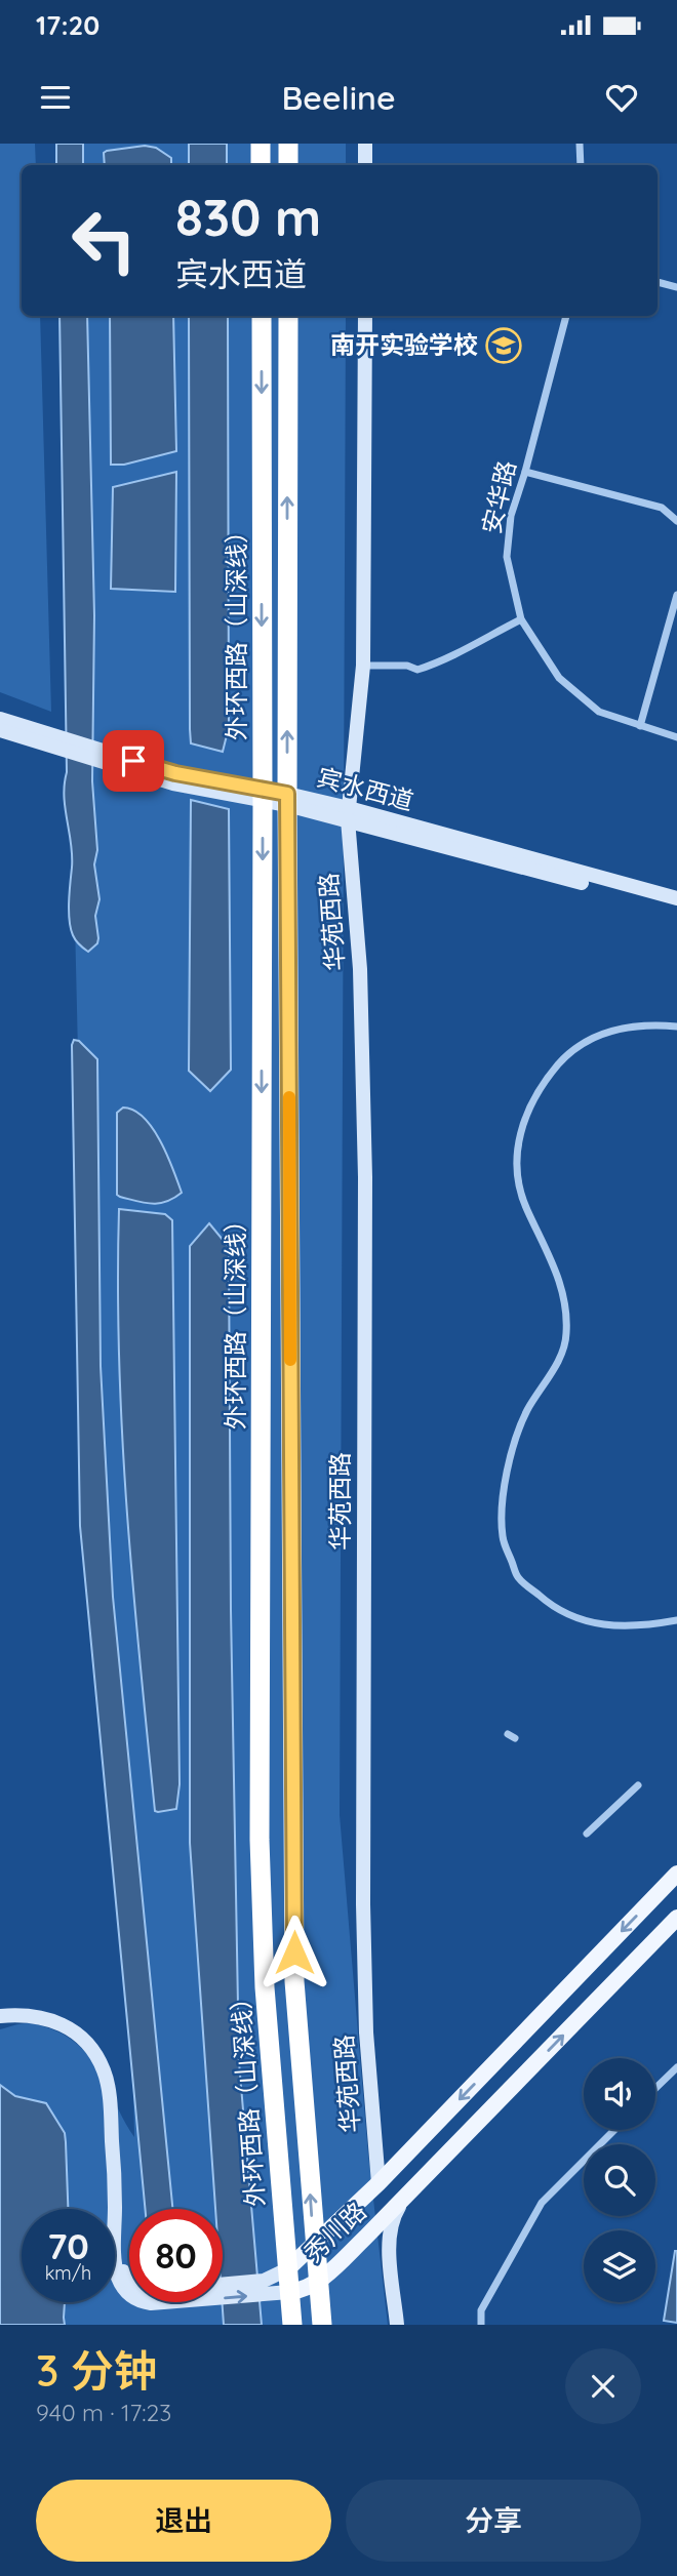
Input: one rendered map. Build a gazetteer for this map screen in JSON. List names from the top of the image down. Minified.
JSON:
{"streets":{"highway":["外环西路（山深线）"],"main road":["秀川路"],"street":["安华路","宾水西道","华苑西路"]},"crossings":[["外环西路（山深线）","宾水西道"],["外环西路（山深线）","秀川路"],["宾水西道","华苑西路"],["华苑西路","秀川路"]],"places":{"school or university":["南开实验学校"]},"page":{"status":"17:20","header":"Beeline","turn":["830 m","宾水西道"],"speed":"70 km/h","limit":"80","heading":["3 分钟","940 m · 17:23"],"buttons":["退出","分享"]}}
